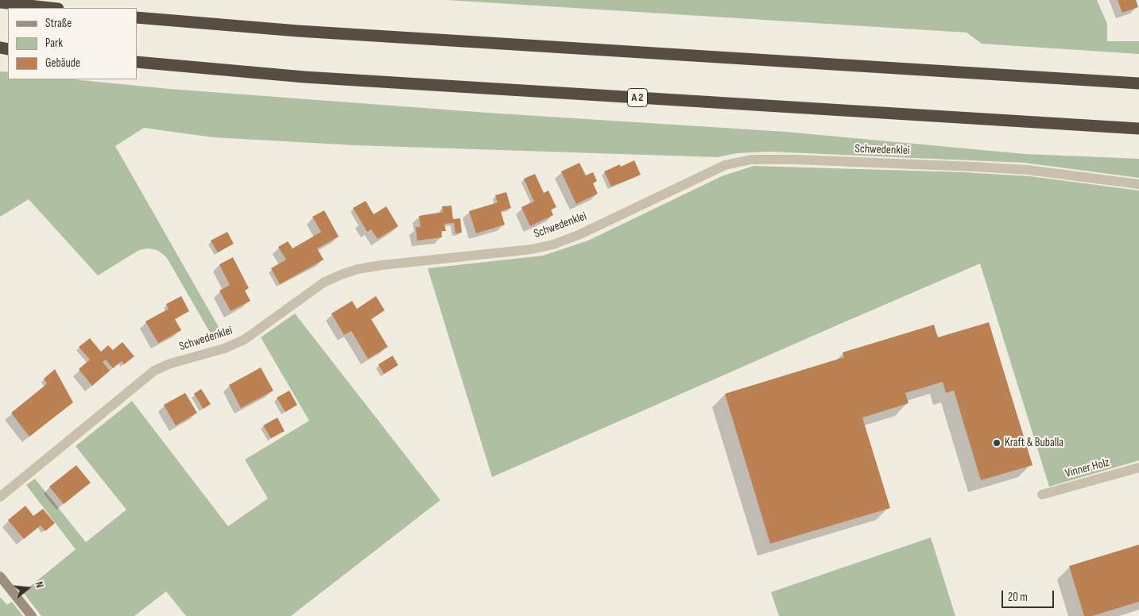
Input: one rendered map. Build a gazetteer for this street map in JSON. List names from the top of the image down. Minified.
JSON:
{"streets":{"highway":["A 2"],"street":["Schwedenklei","Vinner Holz"]},"places":["Kraft & Buballa"],"legend":["Straße","Park","Gebäude"],"scale_bar":"20 m","north":"right"}
